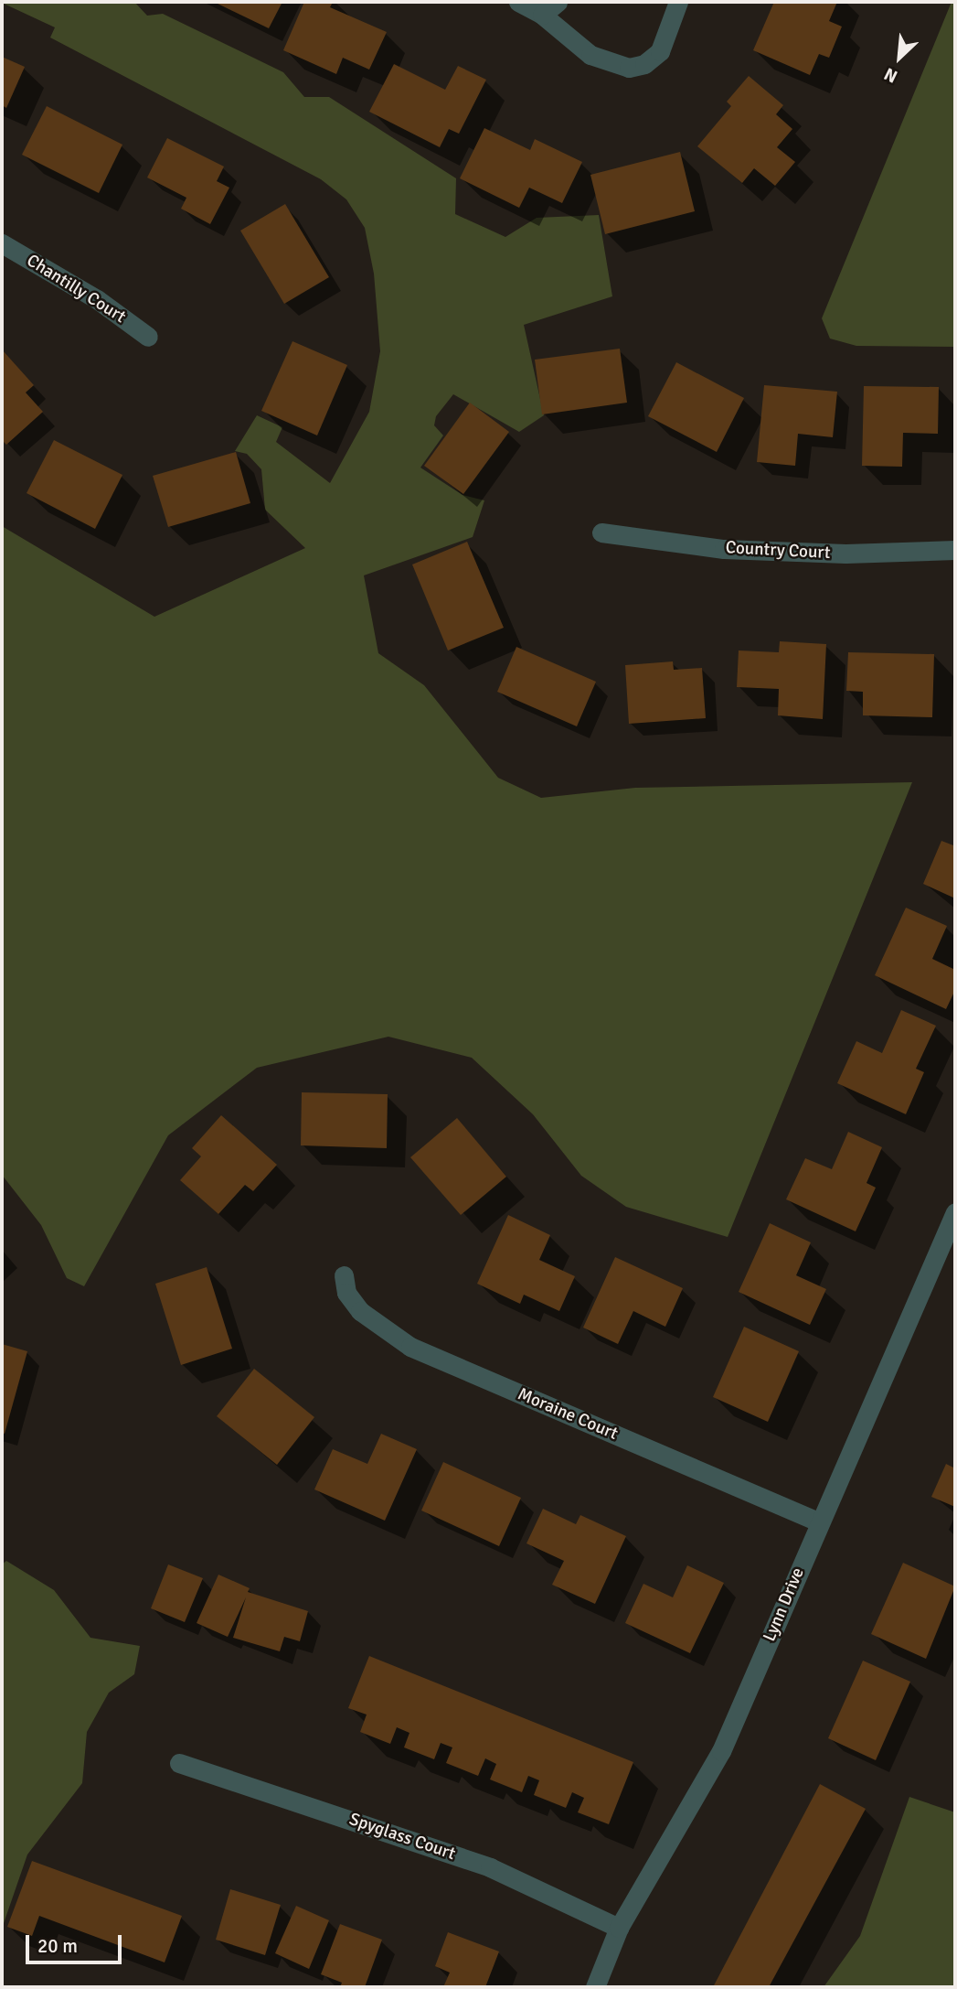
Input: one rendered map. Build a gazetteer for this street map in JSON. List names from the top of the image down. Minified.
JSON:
{"streets":{"street":["Chantilly Court","Country Court","Moraine Court","Lynn Drive","Spyglass Court"]},"crossings":[["Moraine Court","Lynn Drive"],["Lynn Drive","Spyglass Court"]],"scale_bar":"20 m","north":"bottom left"}
